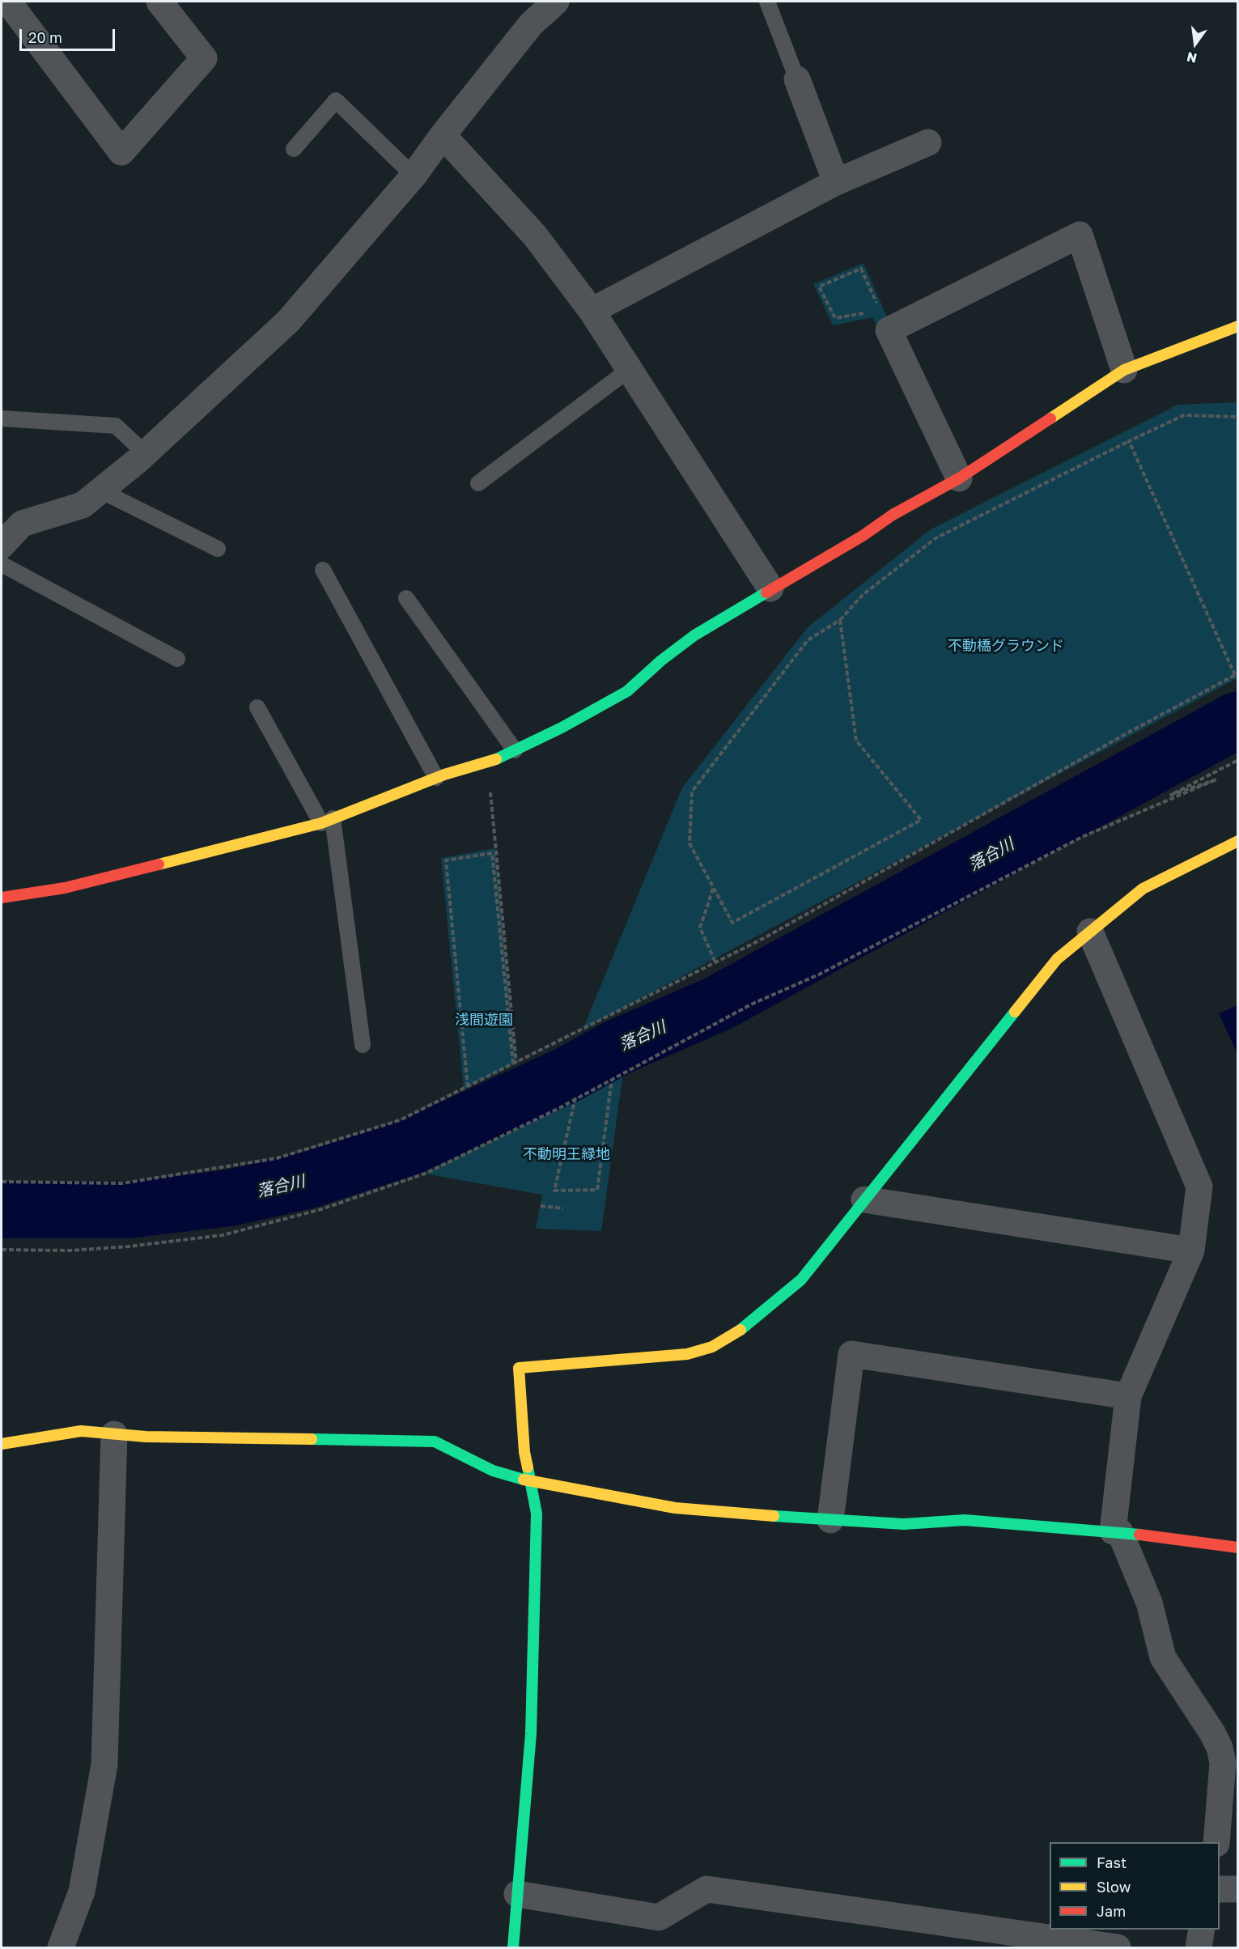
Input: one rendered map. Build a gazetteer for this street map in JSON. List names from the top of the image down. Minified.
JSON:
{"water":["落合川"],"parks":["不動橋グラウンド","浅間遊園","不動明王緑地"],"legend":["Fast","Slow","Jam"],"scale_bar":"20 m","north":"bottom"}
